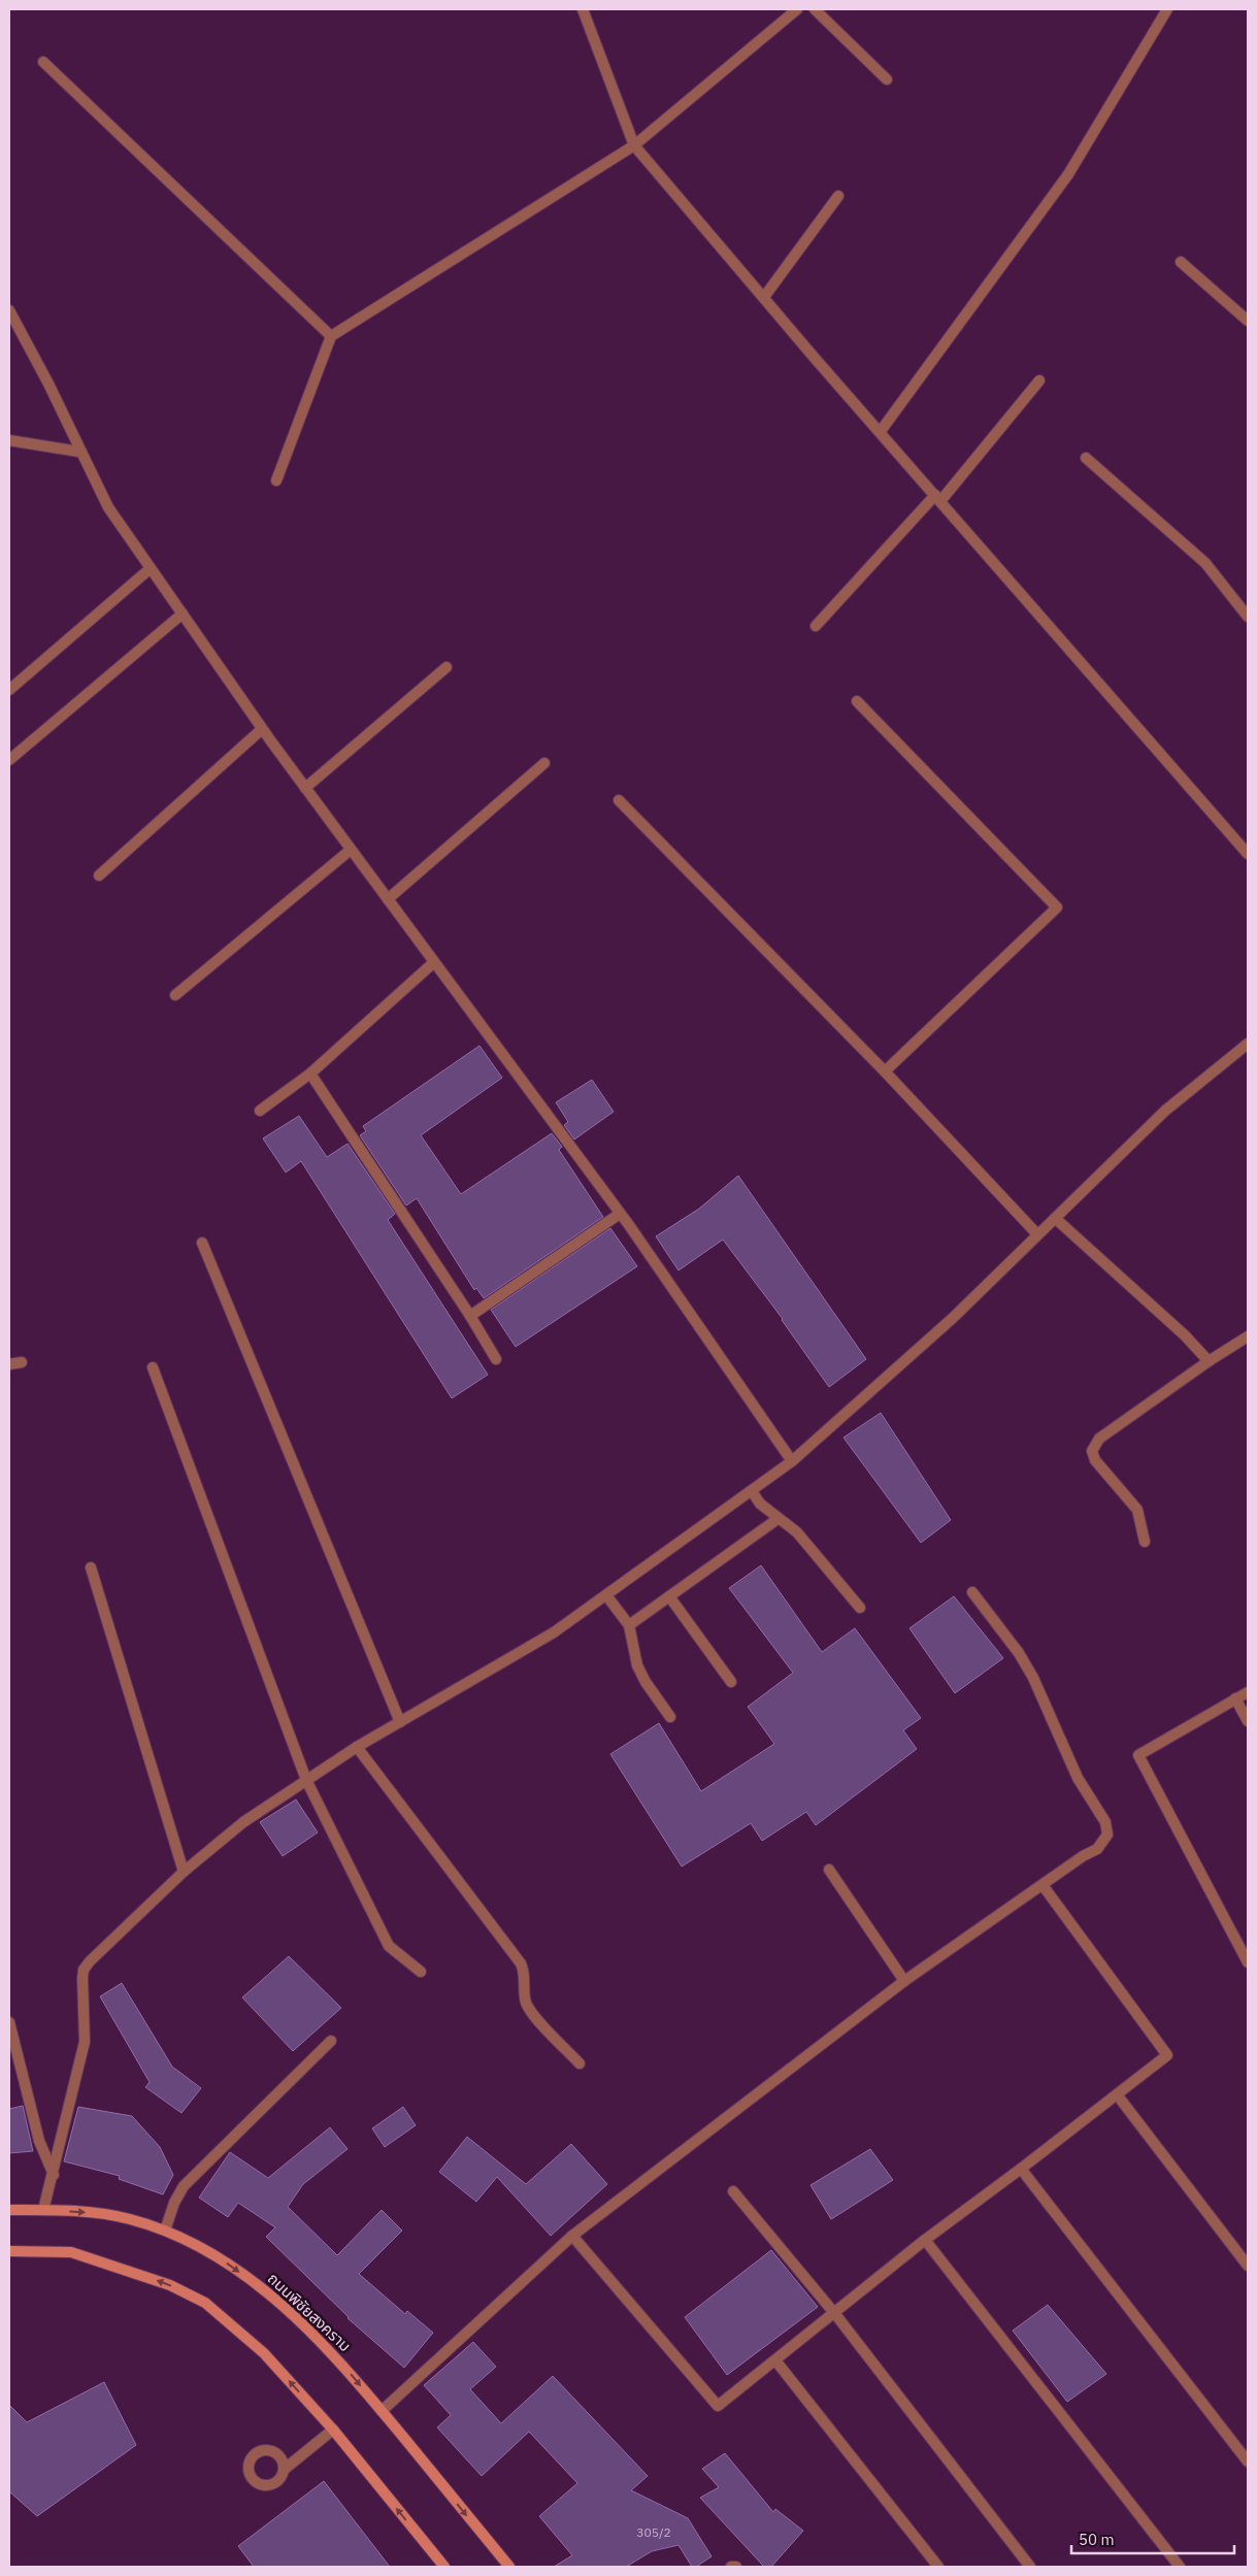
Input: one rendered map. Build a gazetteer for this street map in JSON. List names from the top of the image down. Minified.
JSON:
{"streets":{"main road":["ถนนพิชัยสงคราม"]},"house_numbers":["305/2"],"scale_bar":"50 m"}
